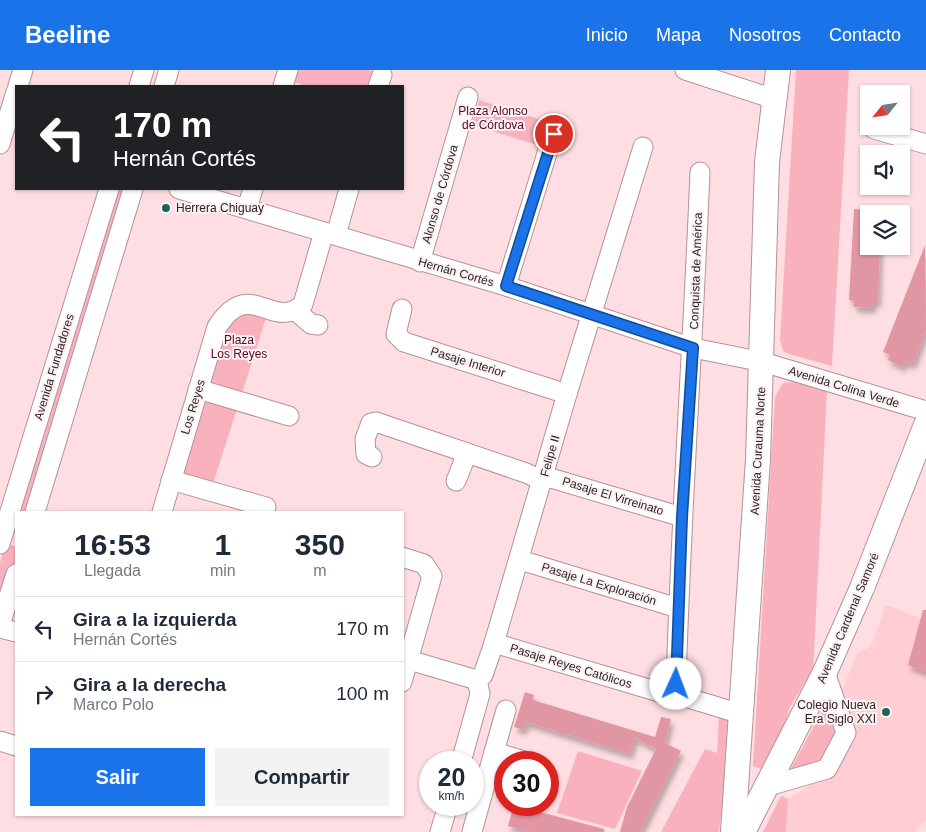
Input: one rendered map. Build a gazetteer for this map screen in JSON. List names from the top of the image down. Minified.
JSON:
{"streets":{"main road":["Avenida Curauma Norte","Avenida Cardenal Samoré"],"street":["Alonso de Córdova","Conquista de América","Hernán Cortés","Pasaje Interior","Avenida Fundadores","Avenida Colina Verde","Los Reyes","Felipe II","Pasaje El Virreinato","Pasaje La Exploración","Pasaje Reyes Católicos"]},"crossings":[["Alonso de Córdova","Hernán Cortés"],["Conquista de América","Hernán Cortés"],["Conquista de América","Pasaje El Virreinato"],["Conquista de América","Pasaje La Exploración"],["Conquista de América","Pasaje Reyes Católicos"],["Hernán Cortés","Avenida Colina Verde"],["Hernán Cortés","Avenida Curauma Norte"],["Hernán Cortés","Felipe II"],["Pasaje Interior","Felipe II"],["Avenida Colina Verde","Avenida Curauma Norte"],["Felipe II","Pasaje El Virreinato"],["Felipe II","Pasaje La Exploración"],["Felipe II","Pasaje Reyes Católicos"]],"parks":["Plaza Alonso de Córdova","Plaza Los Reyes"],"places":["Herrera Chiguay","Colegio Nueva Era Siglo XXI"],"north":"bottom left","page":{"header":"Beeline","nav":["Inicio","Mapa","Nosotros","Contacto"],"turn":["170 m","Hernán Cortés"],"eta":["16:53","Llegada","1","min","350","m"],"list":[{"name":"Gira a la izquierda","note":"Hernán Cortés","value":"170 m"},{"name":"Gira a la derecha","note":"Marco Polo","value":"100 m"}],"buttons":["Salir","Compartir"],"speed":"20 km/h","limit":"30"}}
